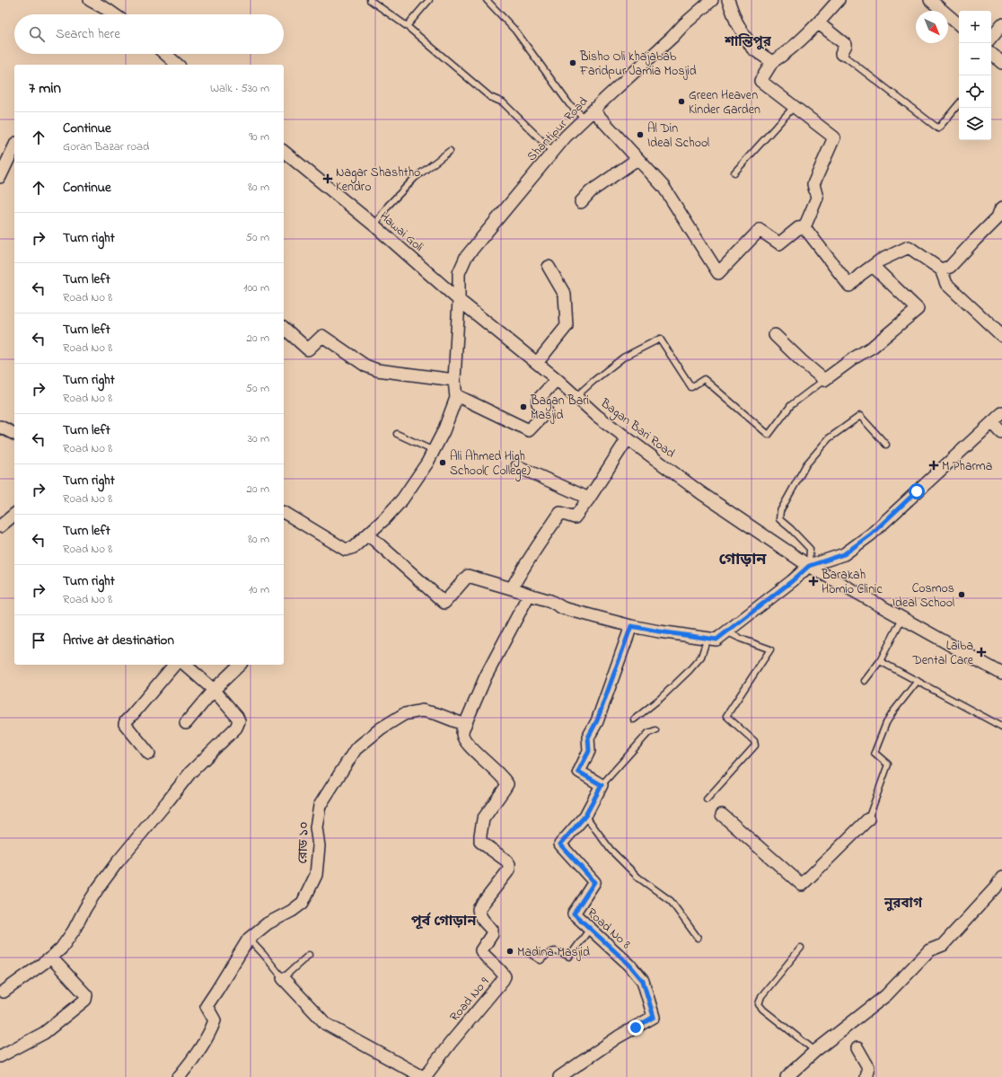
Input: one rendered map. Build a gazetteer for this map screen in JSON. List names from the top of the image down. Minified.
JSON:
{"streets":{"street":["Shantipur Road","Hawai Goli","Bagan Bari Road","রোড ১০","Road No 8","Road No 9"]},"crossings":[["Shantipur Road","Hawai Goli"],["Shantipur Road","Bagan Bari Road"],["Hawai Goli","Bagan Bari Road"],["রোড ১০","Road No 9"]],"districts":["শান্তিপুর","গোড়ান","নুরবাগ","পূর্ব গোড়ান"],"places":{"other":["Bisho Oli khajabab Faridpur Jamia Mosjid","Green Heaven Kinder Garden","Al Din Ideal School","Bagan Bari Masjid","Ali Ahmed High School( College)","Cosmos Ideal School","Madina Masjid"],"health":["Nagar Shashtho Kendro","M Pharma","Barakah Homio Clinic","Laiba Dental Care"]},"north":"bottom right","page":{"map_buttons":["+","−"],"search":"Search here","heading":["7 min","Walk · 530 m"],"list":[["Continue","Goran Bazar road","90 m"],["Continue","80 m"],["Turn right","50 m"],["Turn left","Road No 8","100 m"],["Turn left","Road No 8","20 m"],["Turn right","Road No 8","50 m"],["Turn left","Road No 8","30 m"],["Turn right","Road No 8","20 m"],["Turn left","Road No 8","80 m"],["Turn right","Road No 8","10 m"],"Arrive at destination"]}}
